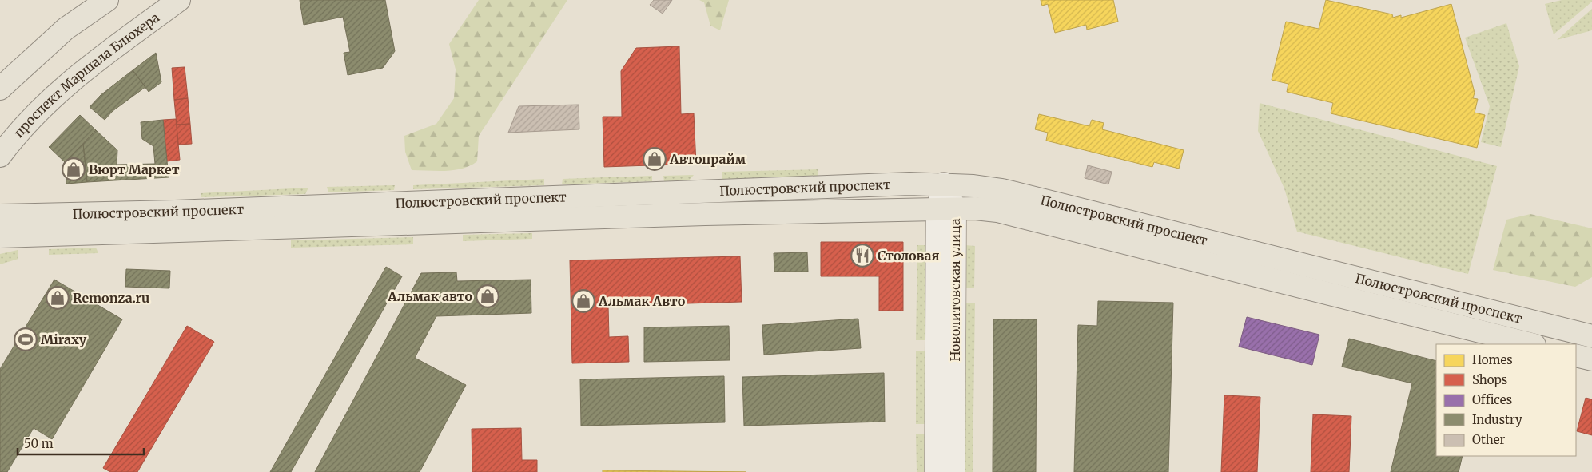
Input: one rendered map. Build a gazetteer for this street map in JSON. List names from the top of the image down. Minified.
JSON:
{"streets":{"main road":["проспект Маршала Блюхера","Полюстровский проспект"],"street":["Новолитовская улица"]},"crossings":[["Полюстровский проспект","Новолитовская улица"]],"places":{"shop":["Автопрайм","Вюрт Маркет","Альмак авто","Remonza.ru","Альмак Авто"],"restaurant":["Столовая"],"sports":["Miraxy"]},"legend":["Homes","Shops","Offices","Industry","Other"],"scale_bar":"50 m"}
